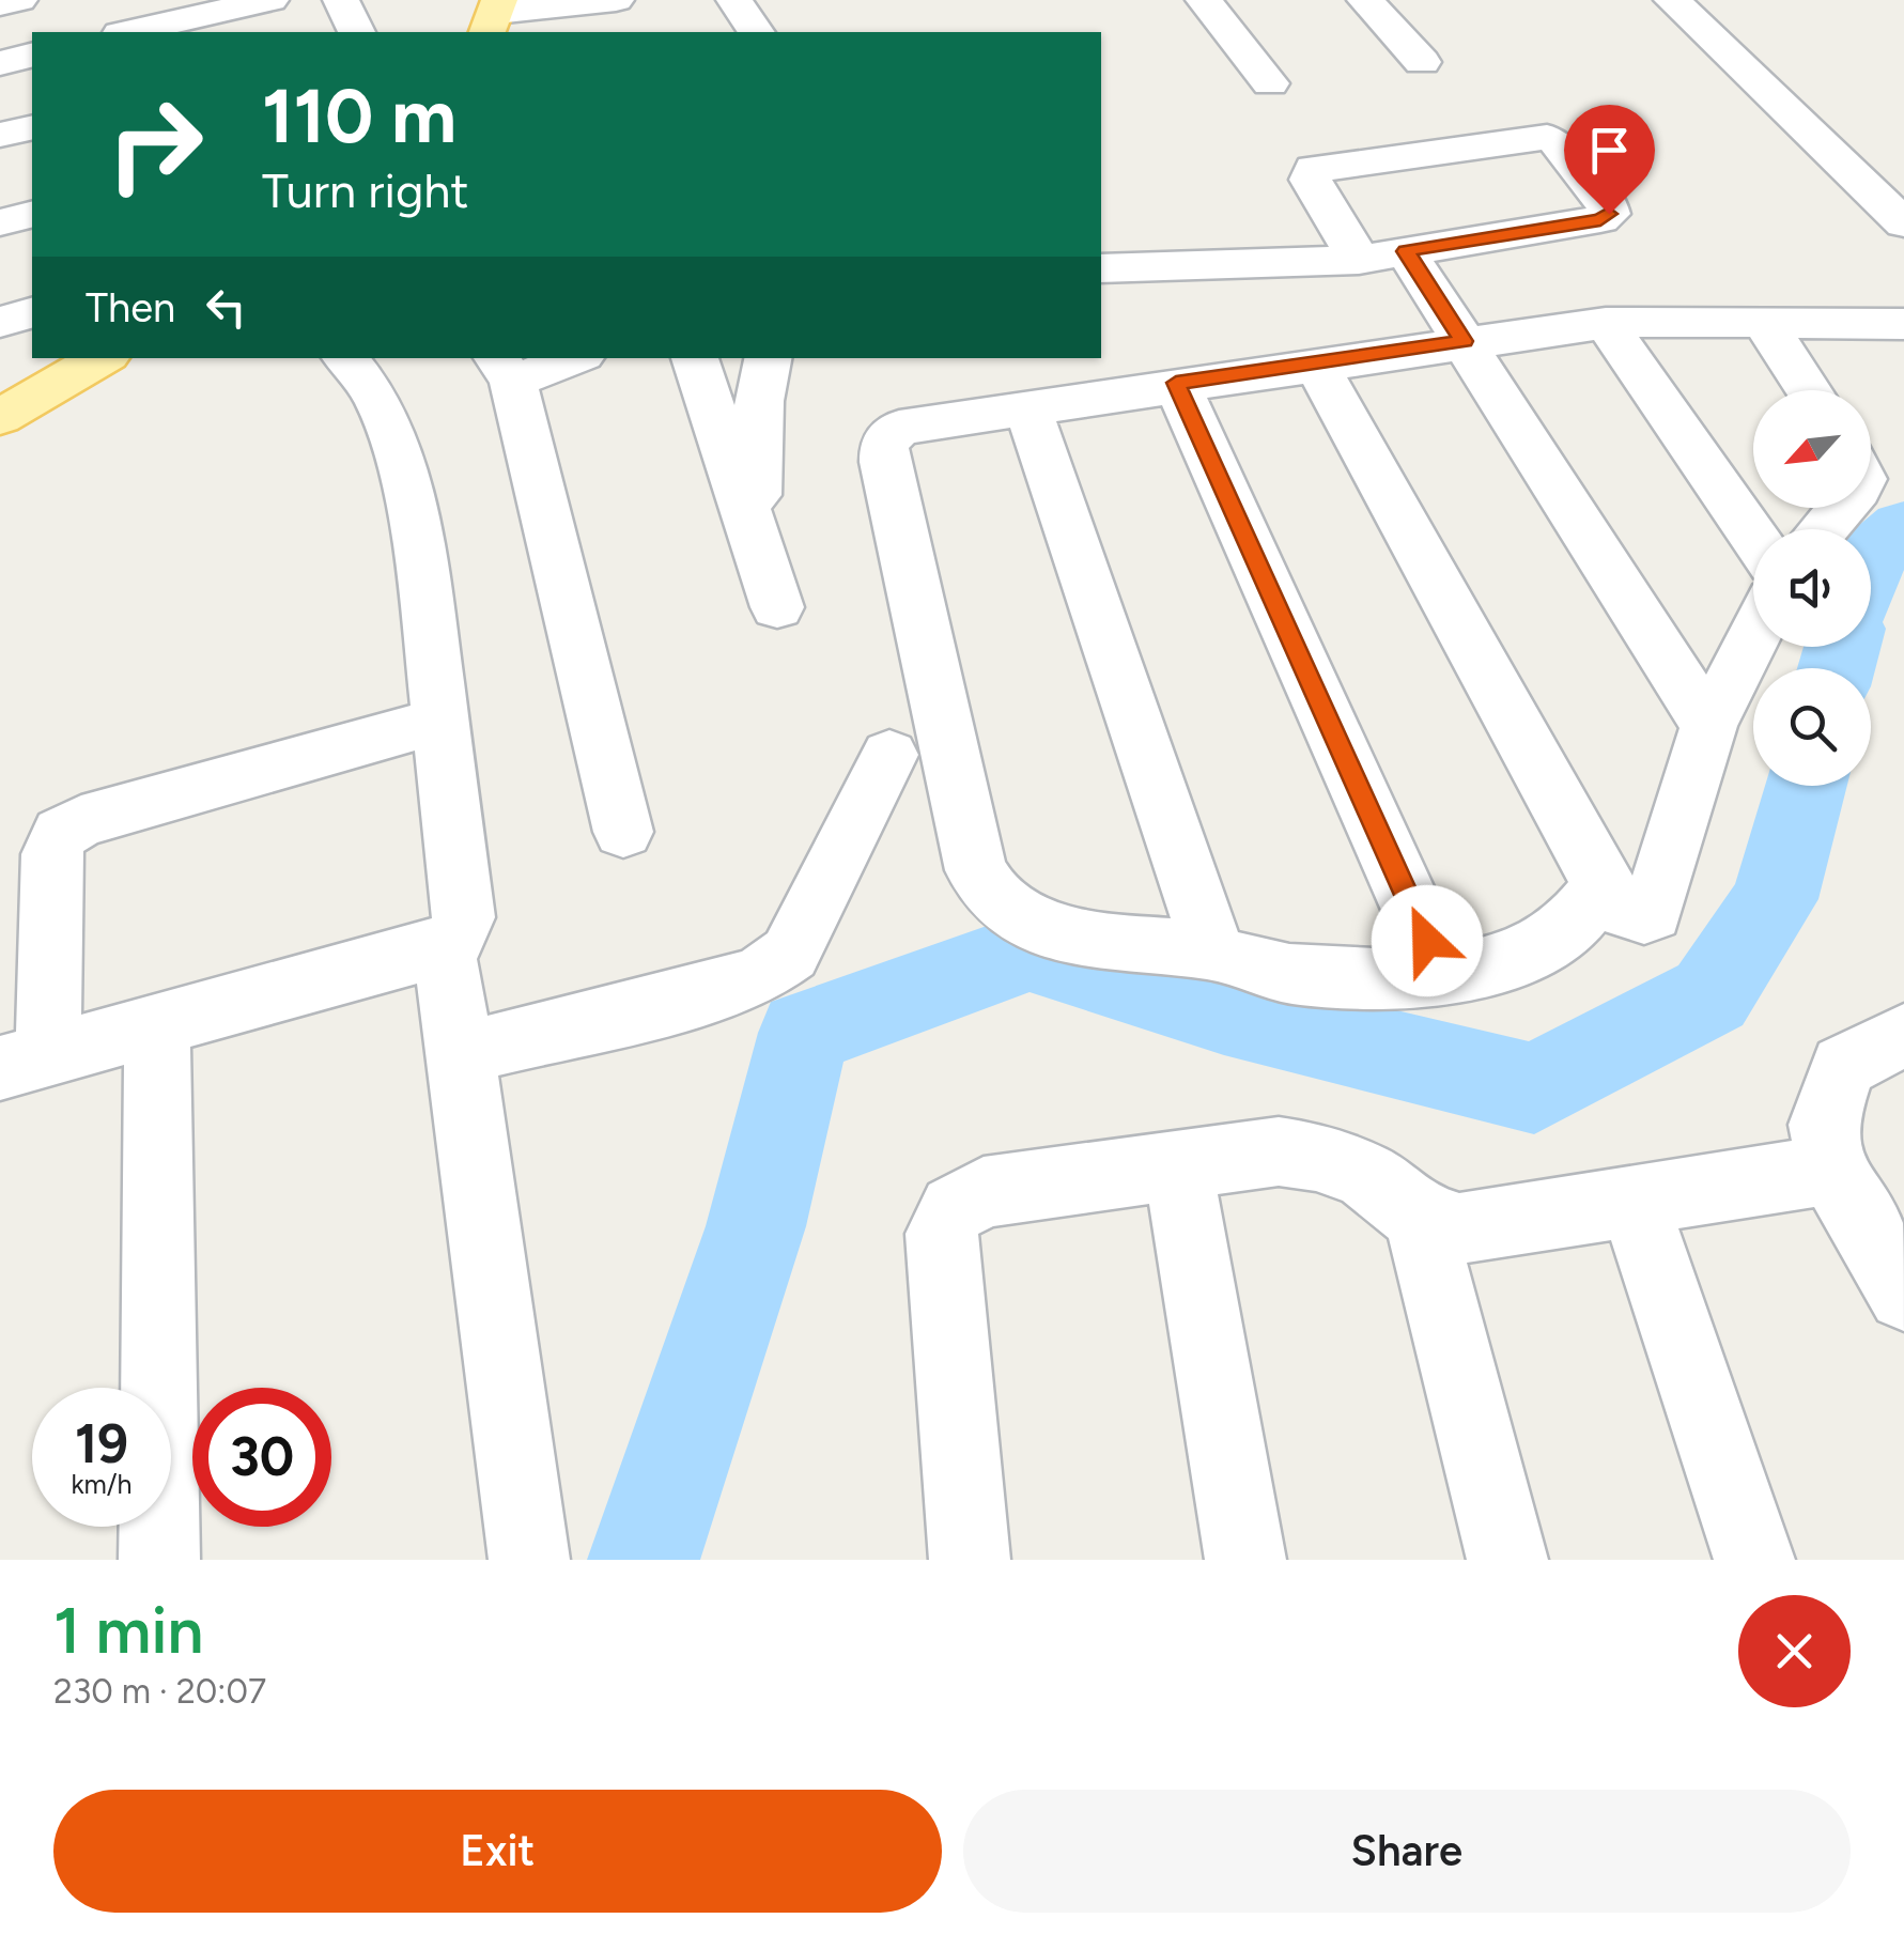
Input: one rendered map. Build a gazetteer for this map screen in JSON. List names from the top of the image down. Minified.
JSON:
{"north":"bottom left","page":{"turn":["110 m","Turn right"],"then":"Then","speed":"19 km/h","limit":"30","heading":["1 min","230 m · 20:07"],"buttons":["Exit","Share"]}}
